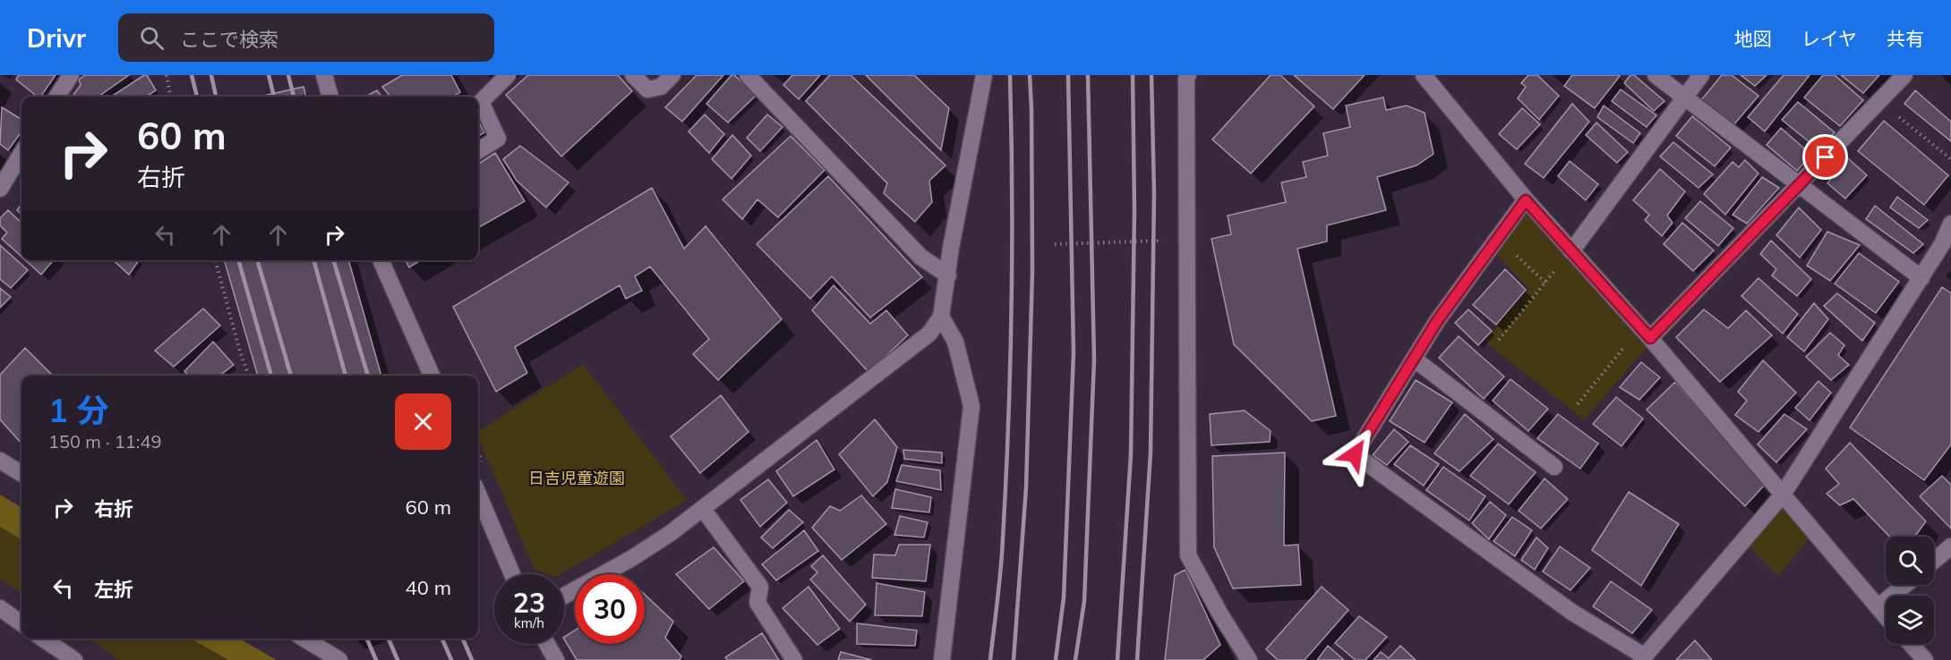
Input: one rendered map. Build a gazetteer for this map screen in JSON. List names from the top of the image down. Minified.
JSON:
{"parks":["日吉児童遊園"],"page":{"header":"Drivr","search":"ここで検索","nav":["地図","レイヤ","共有"],"turn":["60 m","右折"],"heading":["1 分","150 m · 11:49"],"list":[{"name":"右折","value":"60 m"},{"name":"左折","value":"40 m"}],"speed":"23 km/h","limit":"30"}}
